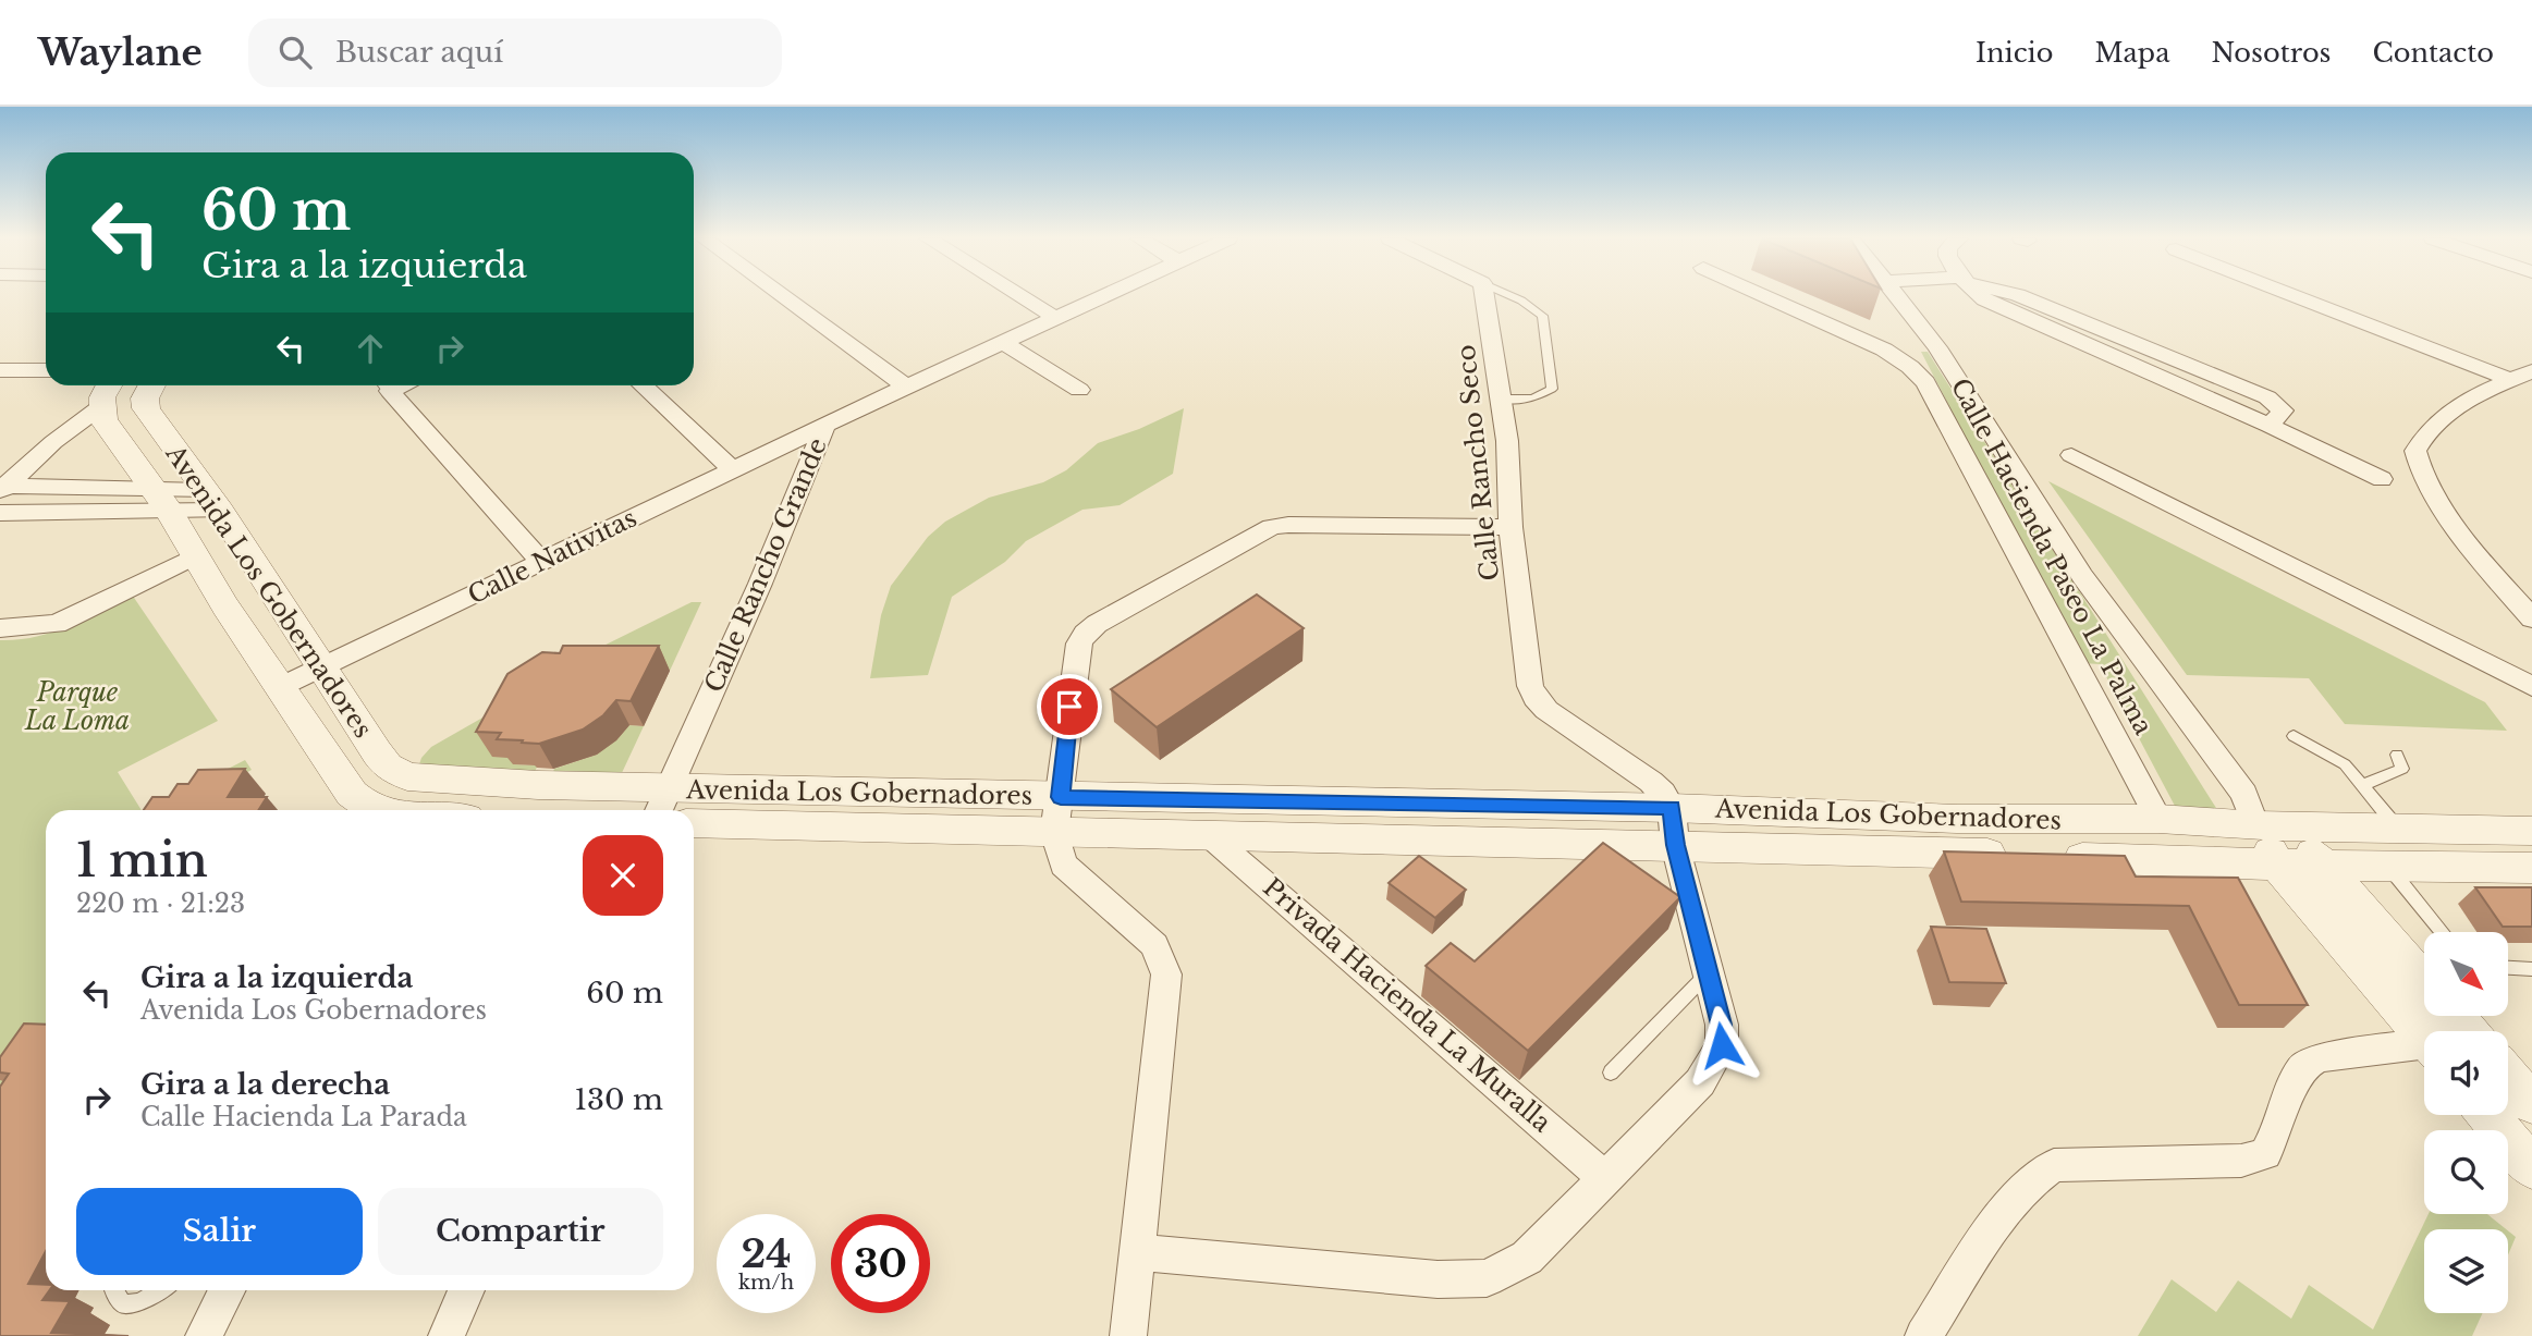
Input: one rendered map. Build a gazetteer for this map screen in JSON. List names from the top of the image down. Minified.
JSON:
{"streets":{"street":["Calle Rancho Seco","Calle Nativitas","Calle Hacienda Paseo La Palma","Calle Rancho Grande","Avenida Los Gobernadores","Privada Hacienda La Muralla"]},"crossings":[["Calle Rancho Seco","Avenida Los Gobernadores"],["Calle Nativitas","Calle Rancho Grande"],["Calle Nativitas","Avenida Los Gobernadores"],["Calle Hacienda Paseo La Palma","Avenida Los Gobernadores"],["Calle Rancho Grande","Avenida Los Gobernadores"],["Avenida Los Gobernadores","Privada Hacienda La Muralla"]],"parks":["Parque La Loma"],"north":"bottom right","page":{"header":"Waylane","search":"Buscar aquí","nav":["Inicio","Mapa","Nosotros","Contacto"],"turn":["60 m","Gira a la izquierda"],"heading":["1 min","220 m · 21:23"],"list":[{"name":"Gira a la izquierda","note":"Avenida Los Gobernadores","value":"60 m"},{"name":"Gira a la derecha","note":"Calle Hacienda La Parada","value":"130 m"}],"buttons":["Salir","Compartir"],"speed":"24 km/h","limit":"30"}}
